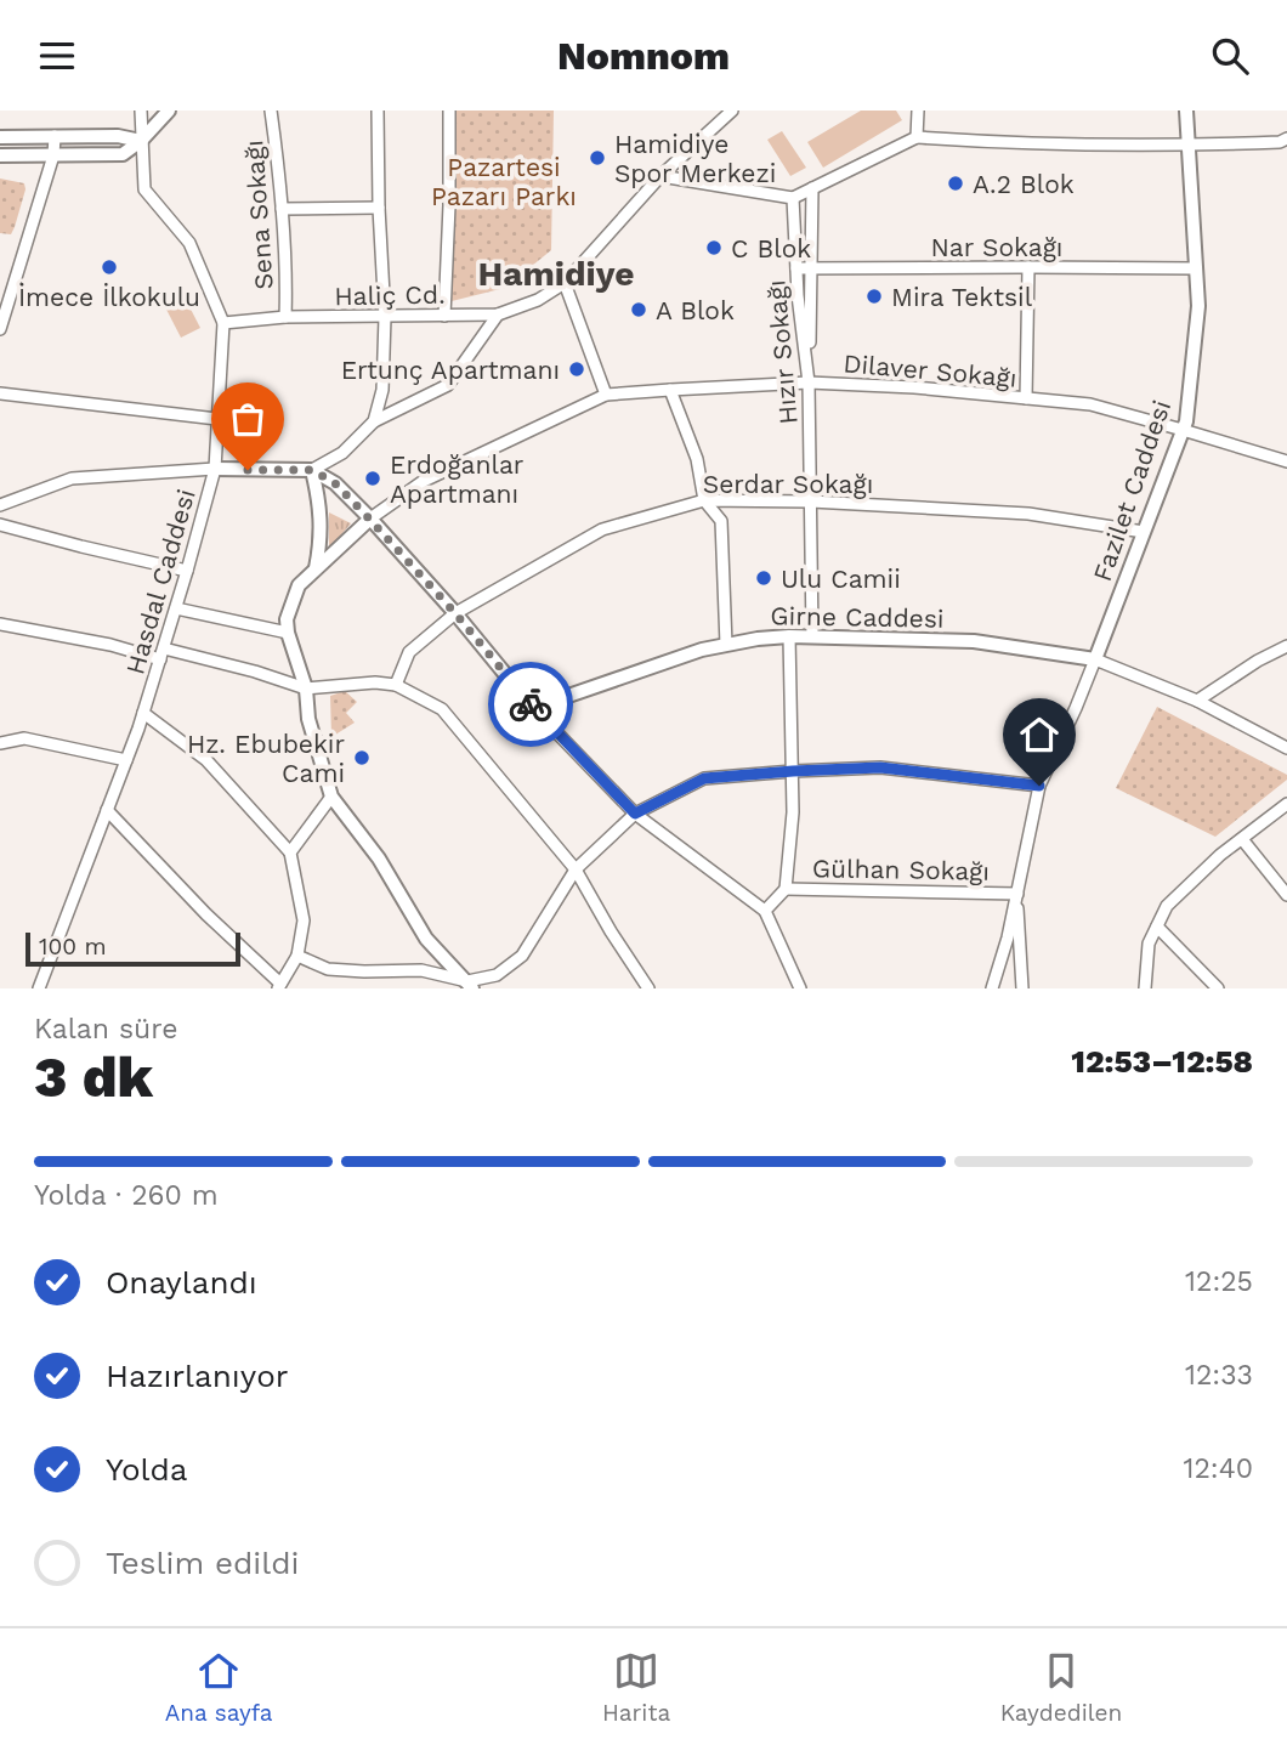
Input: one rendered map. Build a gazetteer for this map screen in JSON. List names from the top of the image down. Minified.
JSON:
{"streets":{"street":["Sena Sokağı","Nar Sokağı","Haliç Cd.","Hızır Sokağı","Dilaver Sokağı","Serdar Sokağı","Fazilet Caddesi","Hasdal Caddesi","Girne Caddesi","Gülhan Sokağı"]},"crossings":[["Sena Sokağı","Haliç Cd."],["Nar Sokağı","Hızır Sokağı"],["Nar Sokağı","Fazilet Caddesi"],["Haliç Cd.","Hasdal Caddesi"],["Hızır Sokağı","Dilaver Sokağı"],["Hızır Sokağı","Serdar Sokağı"],["Hızır Sokağı","Girne Caddesi"],["Dilaver Sokağı","Fazilet Caddesi"],["Serdar Sokağı","Fazilet Caddesi"],["Fazilet Caddesi","Girne Caddesi"]],"districts":["Hamidiye"],"parks":["Pazartesi Pazarı Parkı"],"places":["Hamidiye Spor Merkezi","A.2 Blok","C Blok","İmece İlkokulu","Mira Tektsil","A Blok","Ertunç Apartmanı","Erdoğanlar Apartmanı","Ulu Camii","Hz. Ebubekir Cami"],"scale_bar":"100 m","page":{"header":"Nomnom","scale":"100 m","heading":["3 dk","Kalan süre","12:53–12:58"],"bar":"Yolda · 260 m","list":[["Onaylandı","12:25"],["Hazırlanıyor","12:33"],["Yolda","12:40"],"Teslim edildi"],"tabs":["Ana sayfa","Harita","Kaydedilen"]}}
